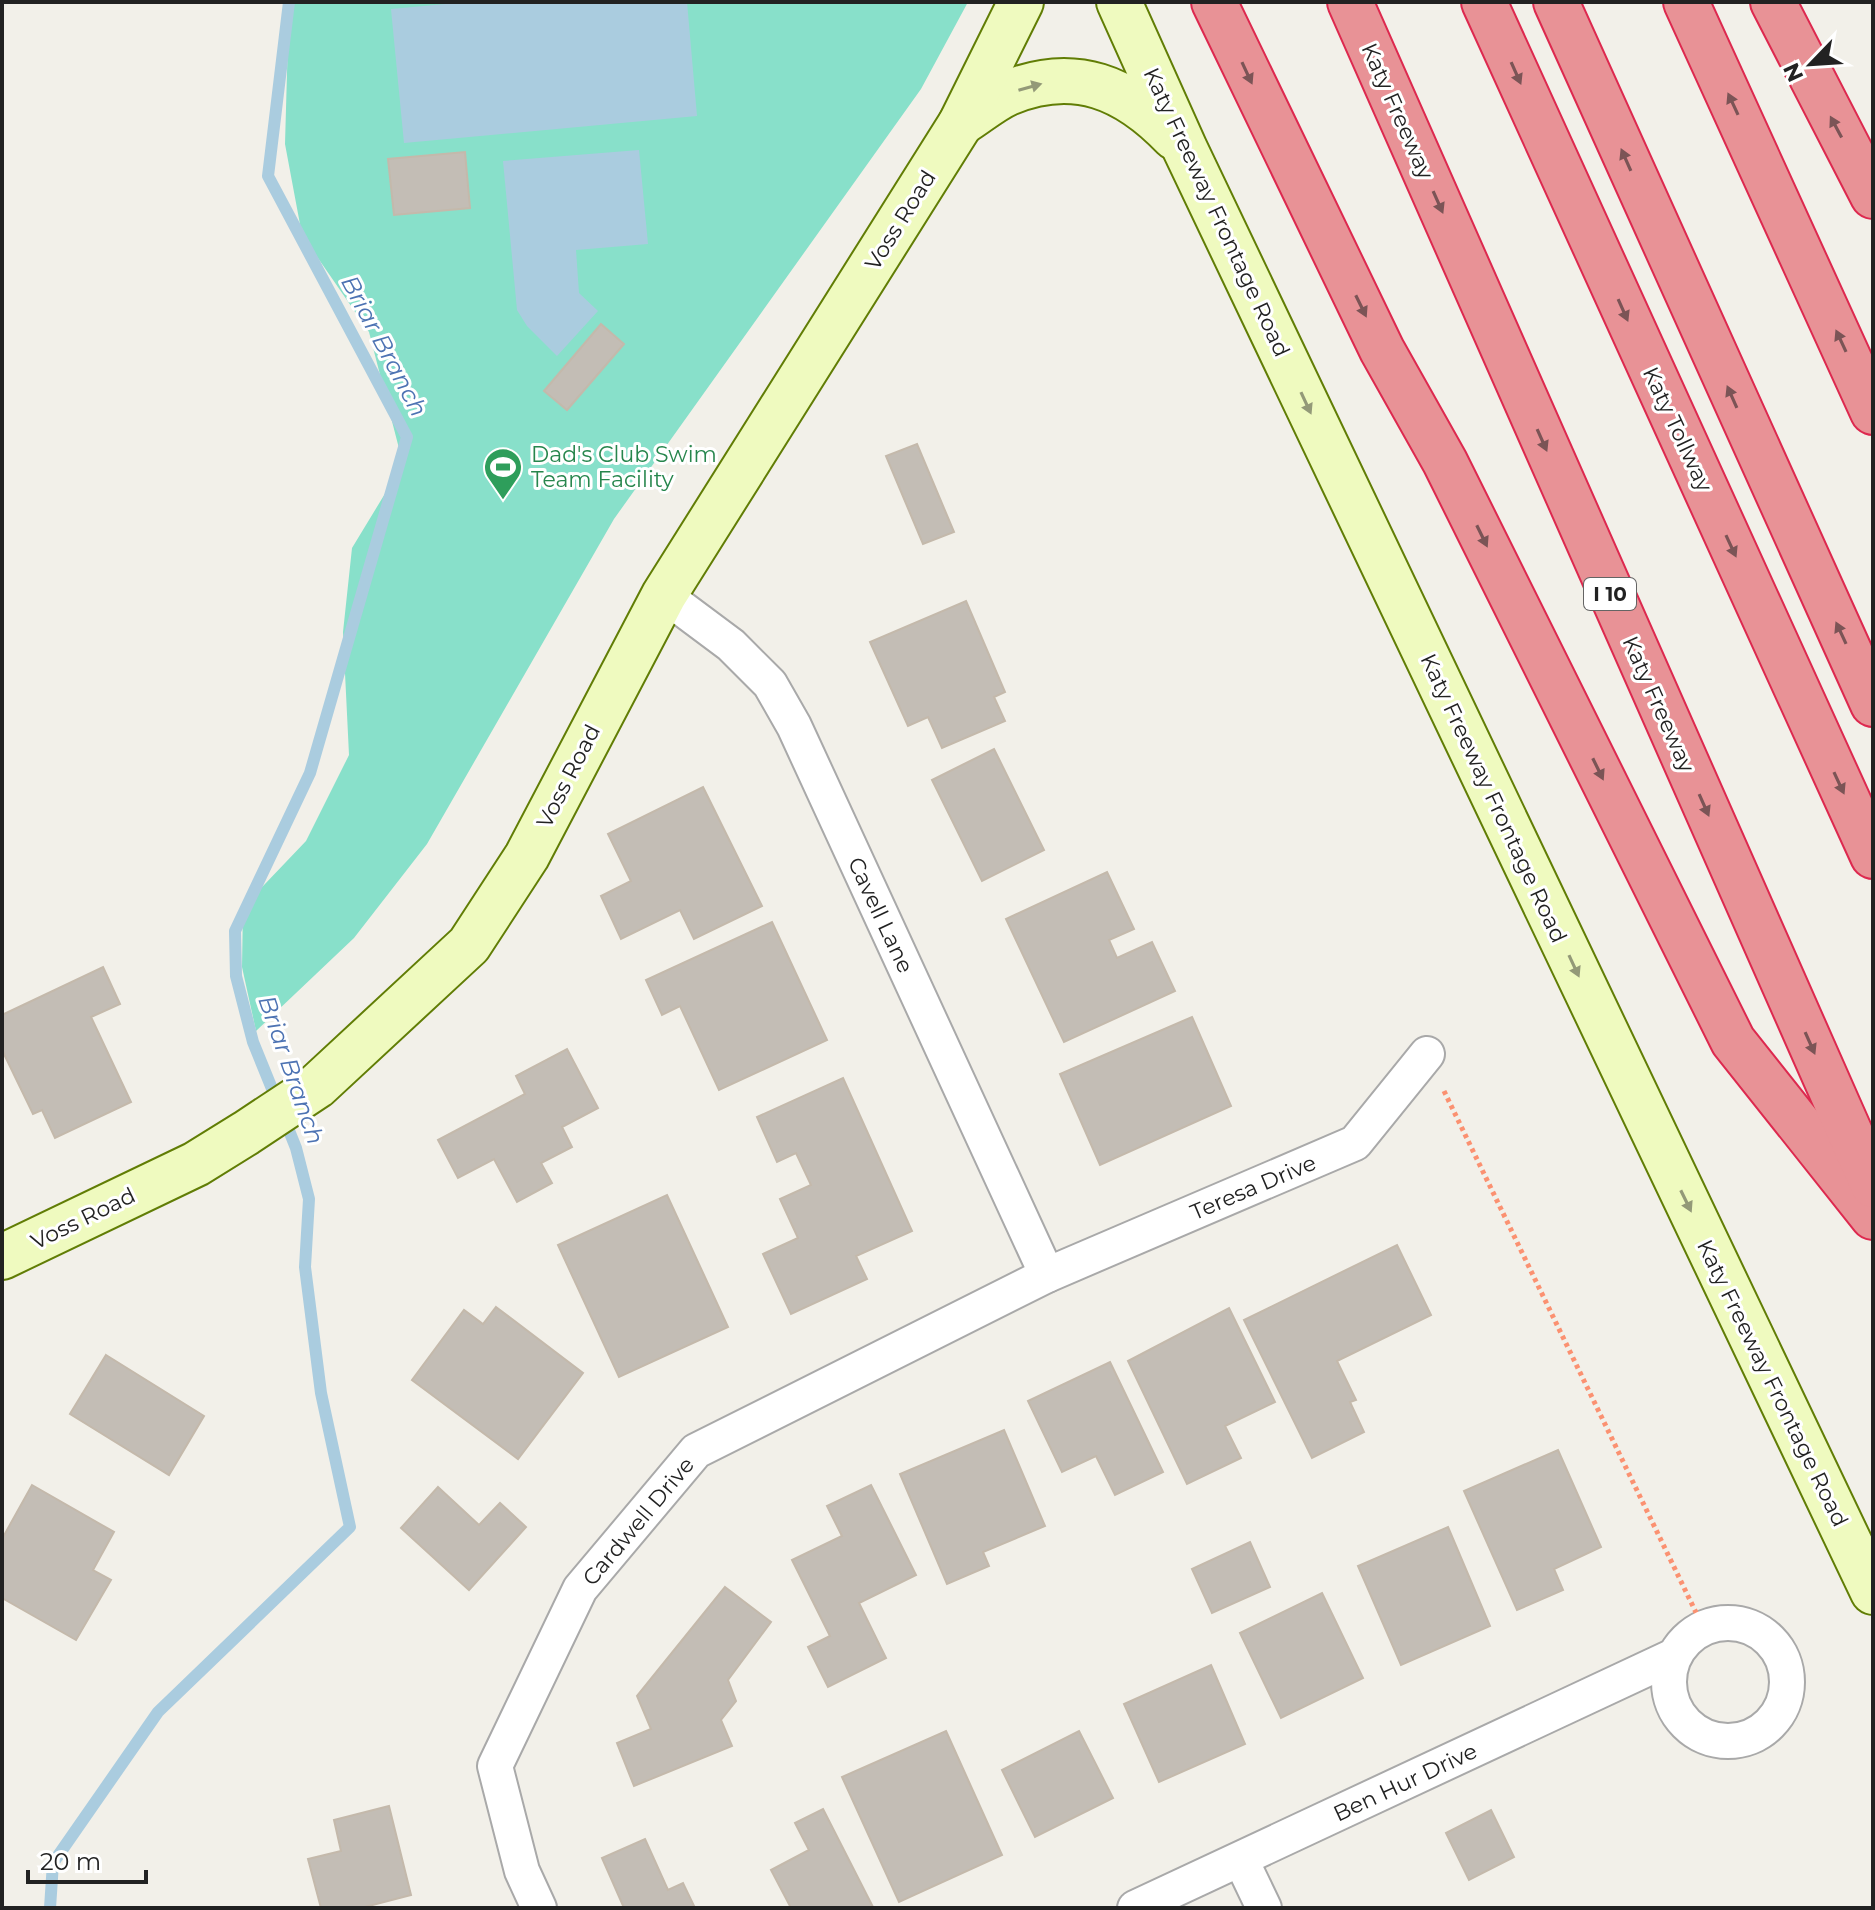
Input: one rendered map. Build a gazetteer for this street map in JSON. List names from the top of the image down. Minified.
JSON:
{"streets":{"highway":["Katy Freeway","Katy Tollway","I 10"],"street":["Katy Freeway Frontage Road","Voss Road","Cavell Lane","Teresa Drive","Cardwell Drive","Ben Hur Drive"]},"crossings":[["Katy Freeway Frontage Road","Voss Road"],["Voss Road","Cavell Lane"],["Cavell Lane","Teresa Drive"],["Cavell Lane","Cardwell Drive"],["Teresa Drive","Cardwell Drive"]],"one_way":["Katy Freeway Frontage Road"],"water":["Briar Branch"],"places":{"sports":["Dad's Club Swim Team Facility"]},"scale_bar":"20 m","north":"bottom left"}
